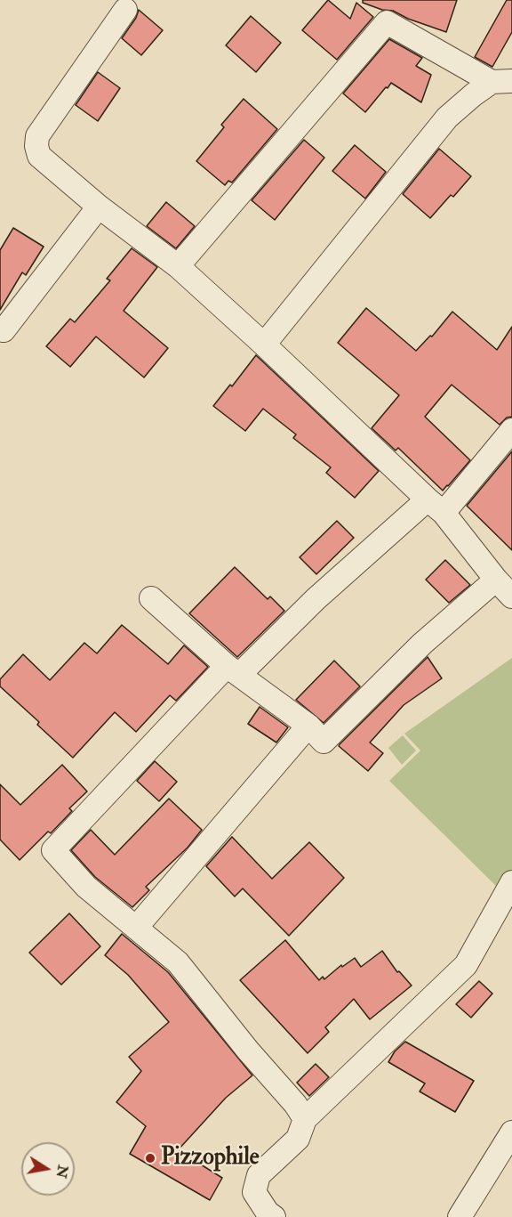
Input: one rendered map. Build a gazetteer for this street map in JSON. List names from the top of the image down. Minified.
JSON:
{"places":["Pizzophile"],"north":"right"}
